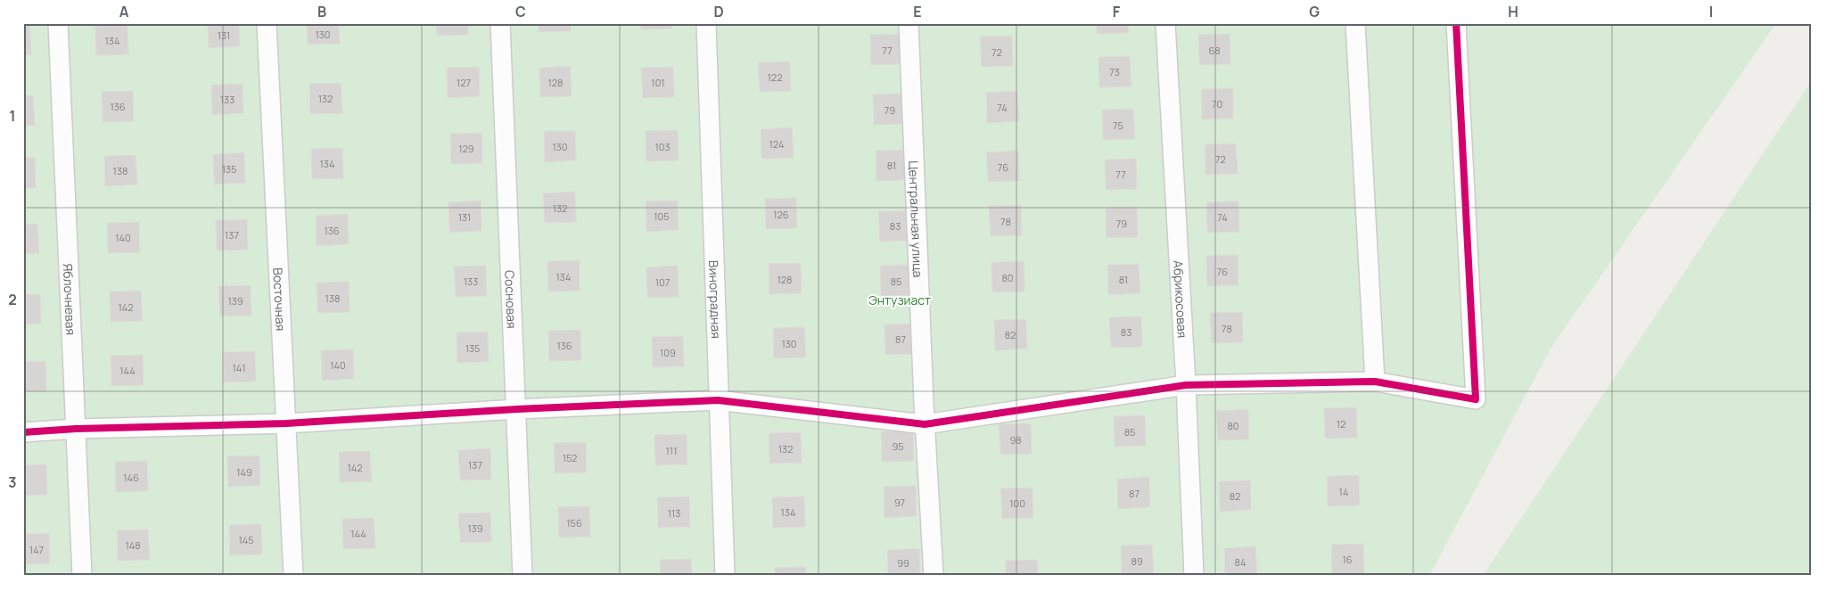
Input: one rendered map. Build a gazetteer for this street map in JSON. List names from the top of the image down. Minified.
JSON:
{"streets":{"street":["Центральная улица","Яблочневая","Восточная","Сосновая","Виноградная","Абрикосовая"]},"parks":["Энтузиаст"],"house_numbers":["130","131","134","77","68","72","73","122","127","128","101","132","133","70","136","74","79","75","124","130","103","129","72","134","81","76","135","138","77","132","126","105","131","74","78","79","83","136","137","140","76","134","80","128","81","133","85","107","138","139","142","78","83","82","87","130","136","135","109","140","141","144","12","80","85","98","95","132","111","152","137","142","149","146","14","87","82","97","100","134","113","156","139","144","145","148","147","16","89","84","99"],"grid":{"columns":["A","B","C","D","E","F","G","H","I"],"rows":["1","2","3"]}}
